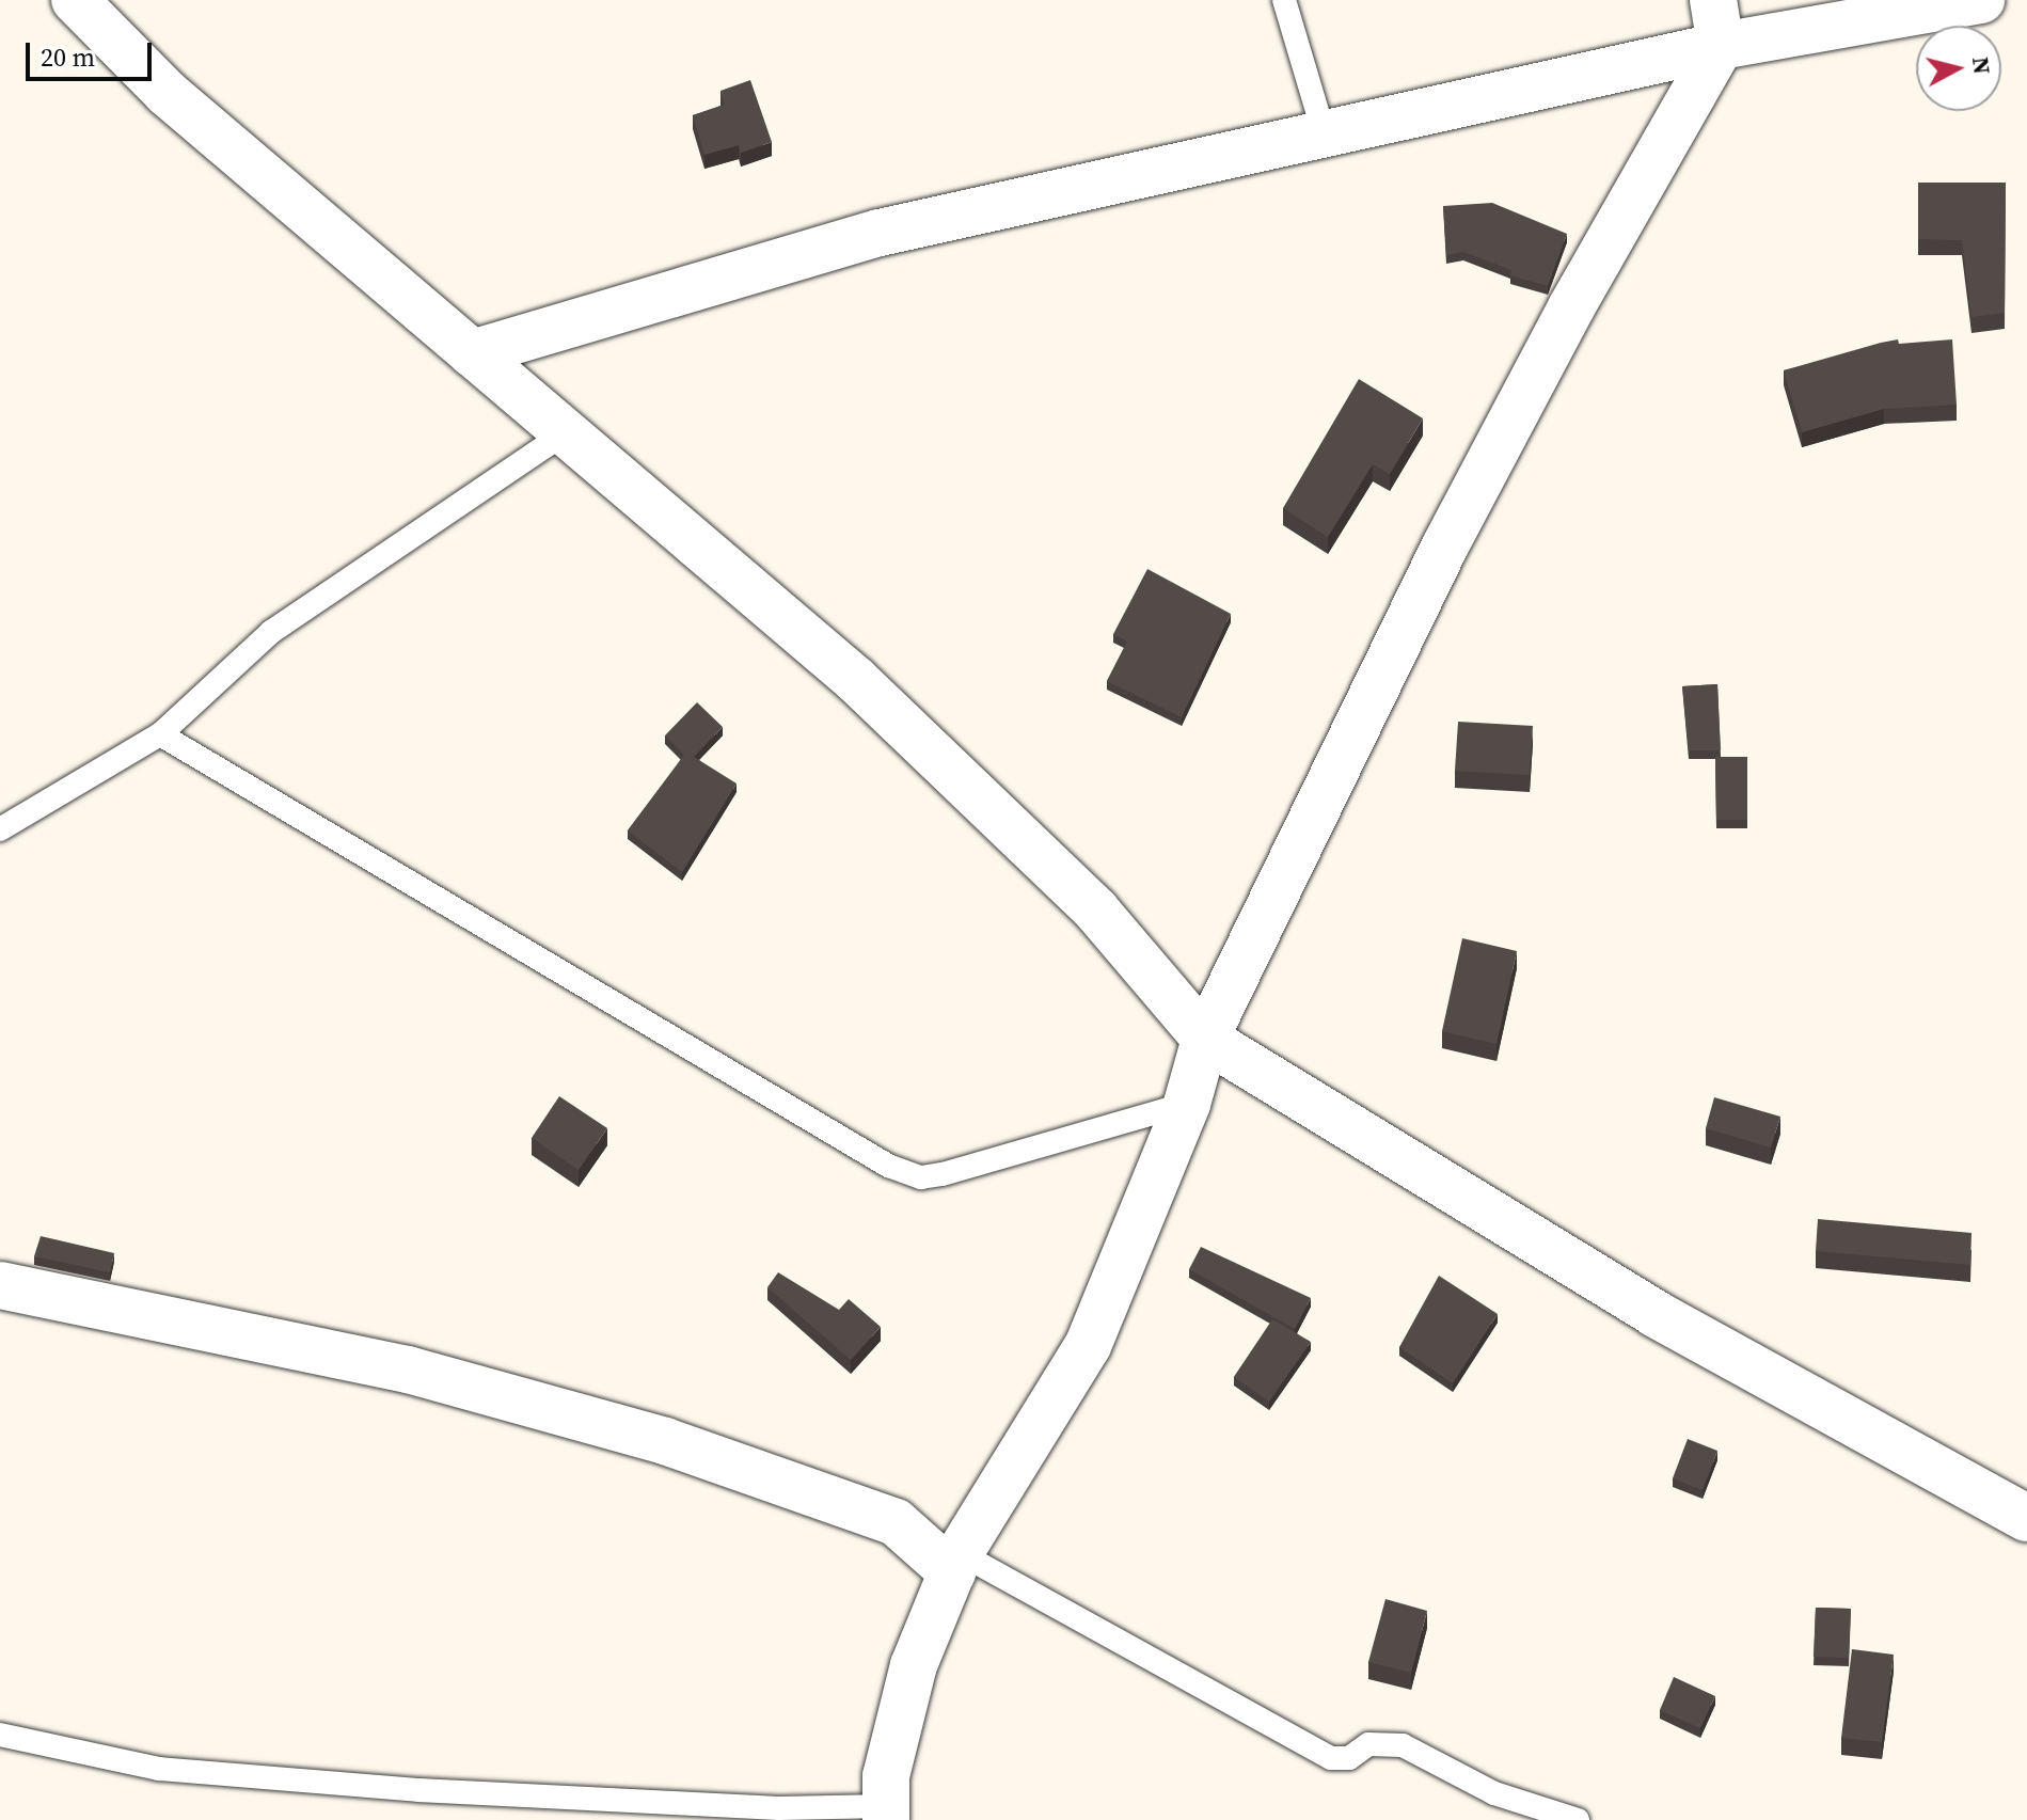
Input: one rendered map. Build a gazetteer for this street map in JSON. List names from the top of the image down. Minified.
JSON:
{"scale_bar":"20 m","north":"right"}
